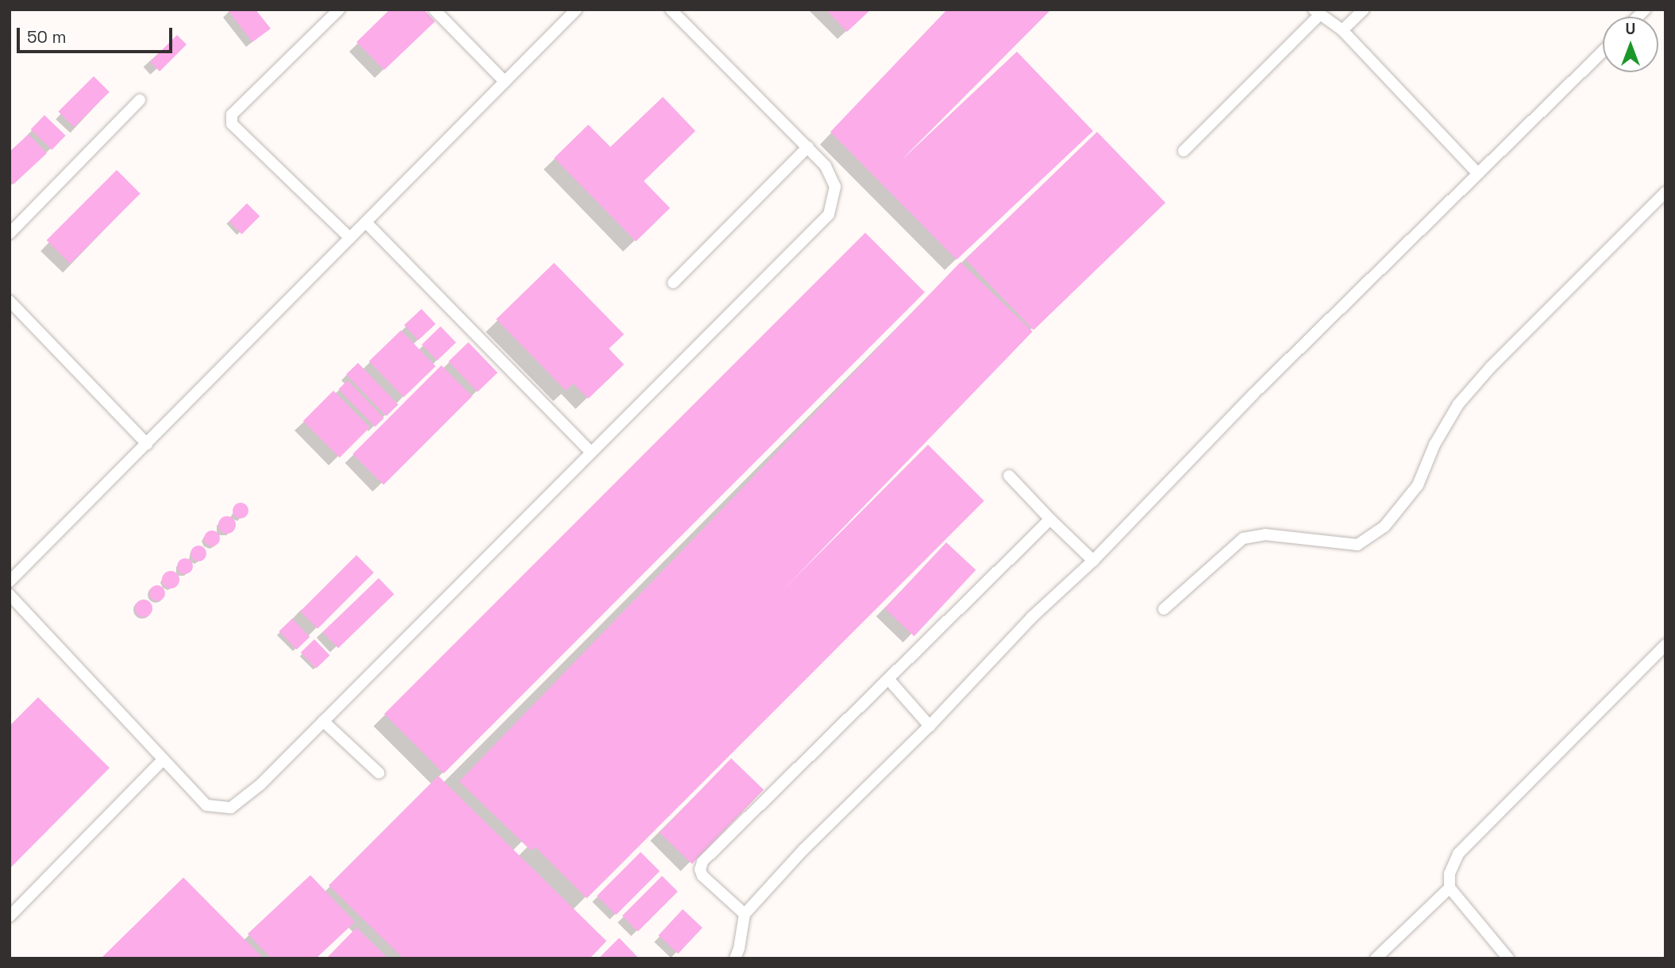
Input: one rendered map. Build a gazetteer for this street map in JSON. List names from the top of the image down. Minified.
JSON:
{"scale_bar":"50 m","north":"top"}
